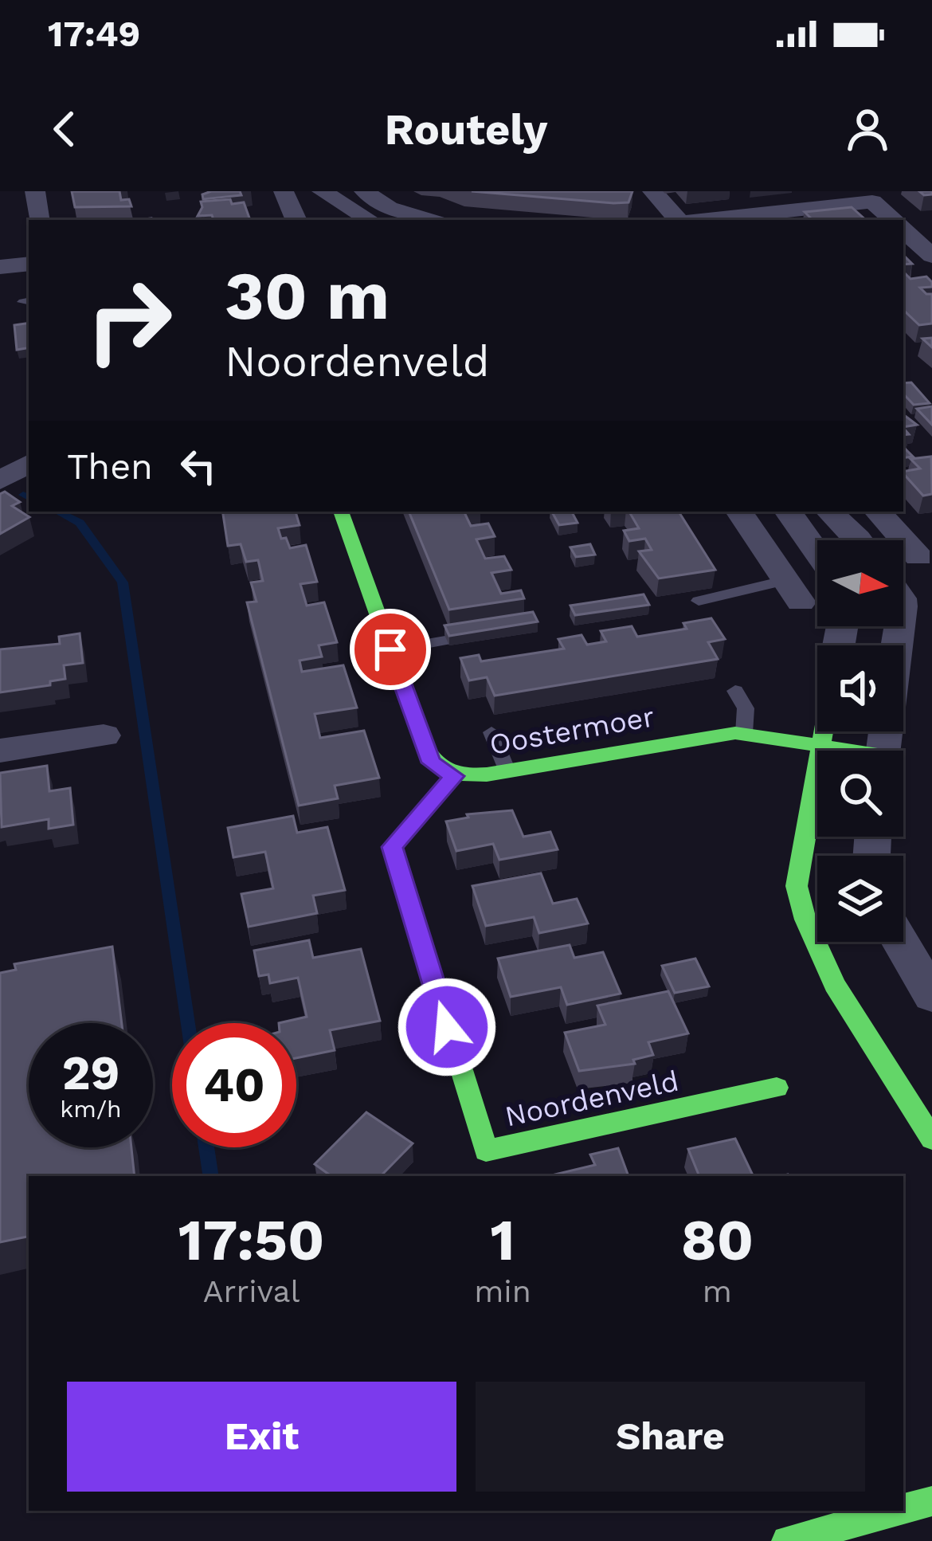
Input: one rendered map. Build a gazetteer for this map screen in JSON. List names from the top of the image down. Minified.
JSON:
{"streets":{"street":["Oostermoer","Noordenveld"]},"crossings":[["Oostermoer","Noordenveld"]],"north":"right","page":{"status":"17:49","header":"Routely","turn":["30 m","Noordenveld"],"then":"Then","speed":"29 km/h","limit":"40","eta":["17:50","Arrival","1","min","80","m"],"buttons":["Exit","Share"]}}
